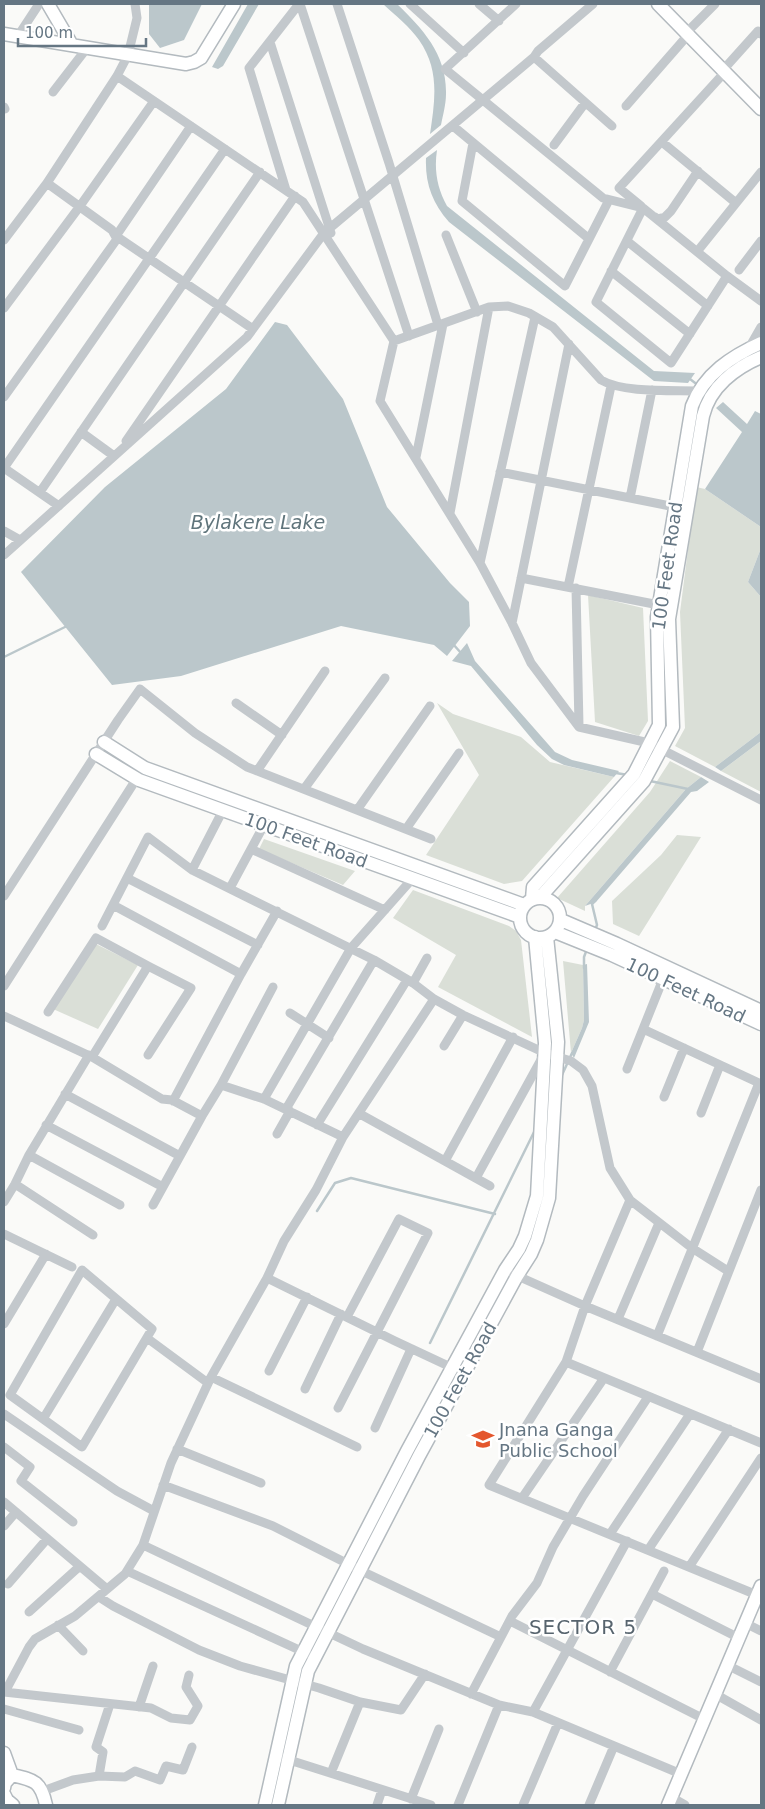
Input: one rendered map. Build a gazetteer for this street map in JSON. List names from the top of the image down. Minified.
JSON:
{"streets":{"main road":["100 Feet Road"]},"districts":["SECTOR 5"],"water":["Bylakere Lake"],"places":{"school or university":["Jnana Ganga Public School"]},"scale_bar":"100 m"}
